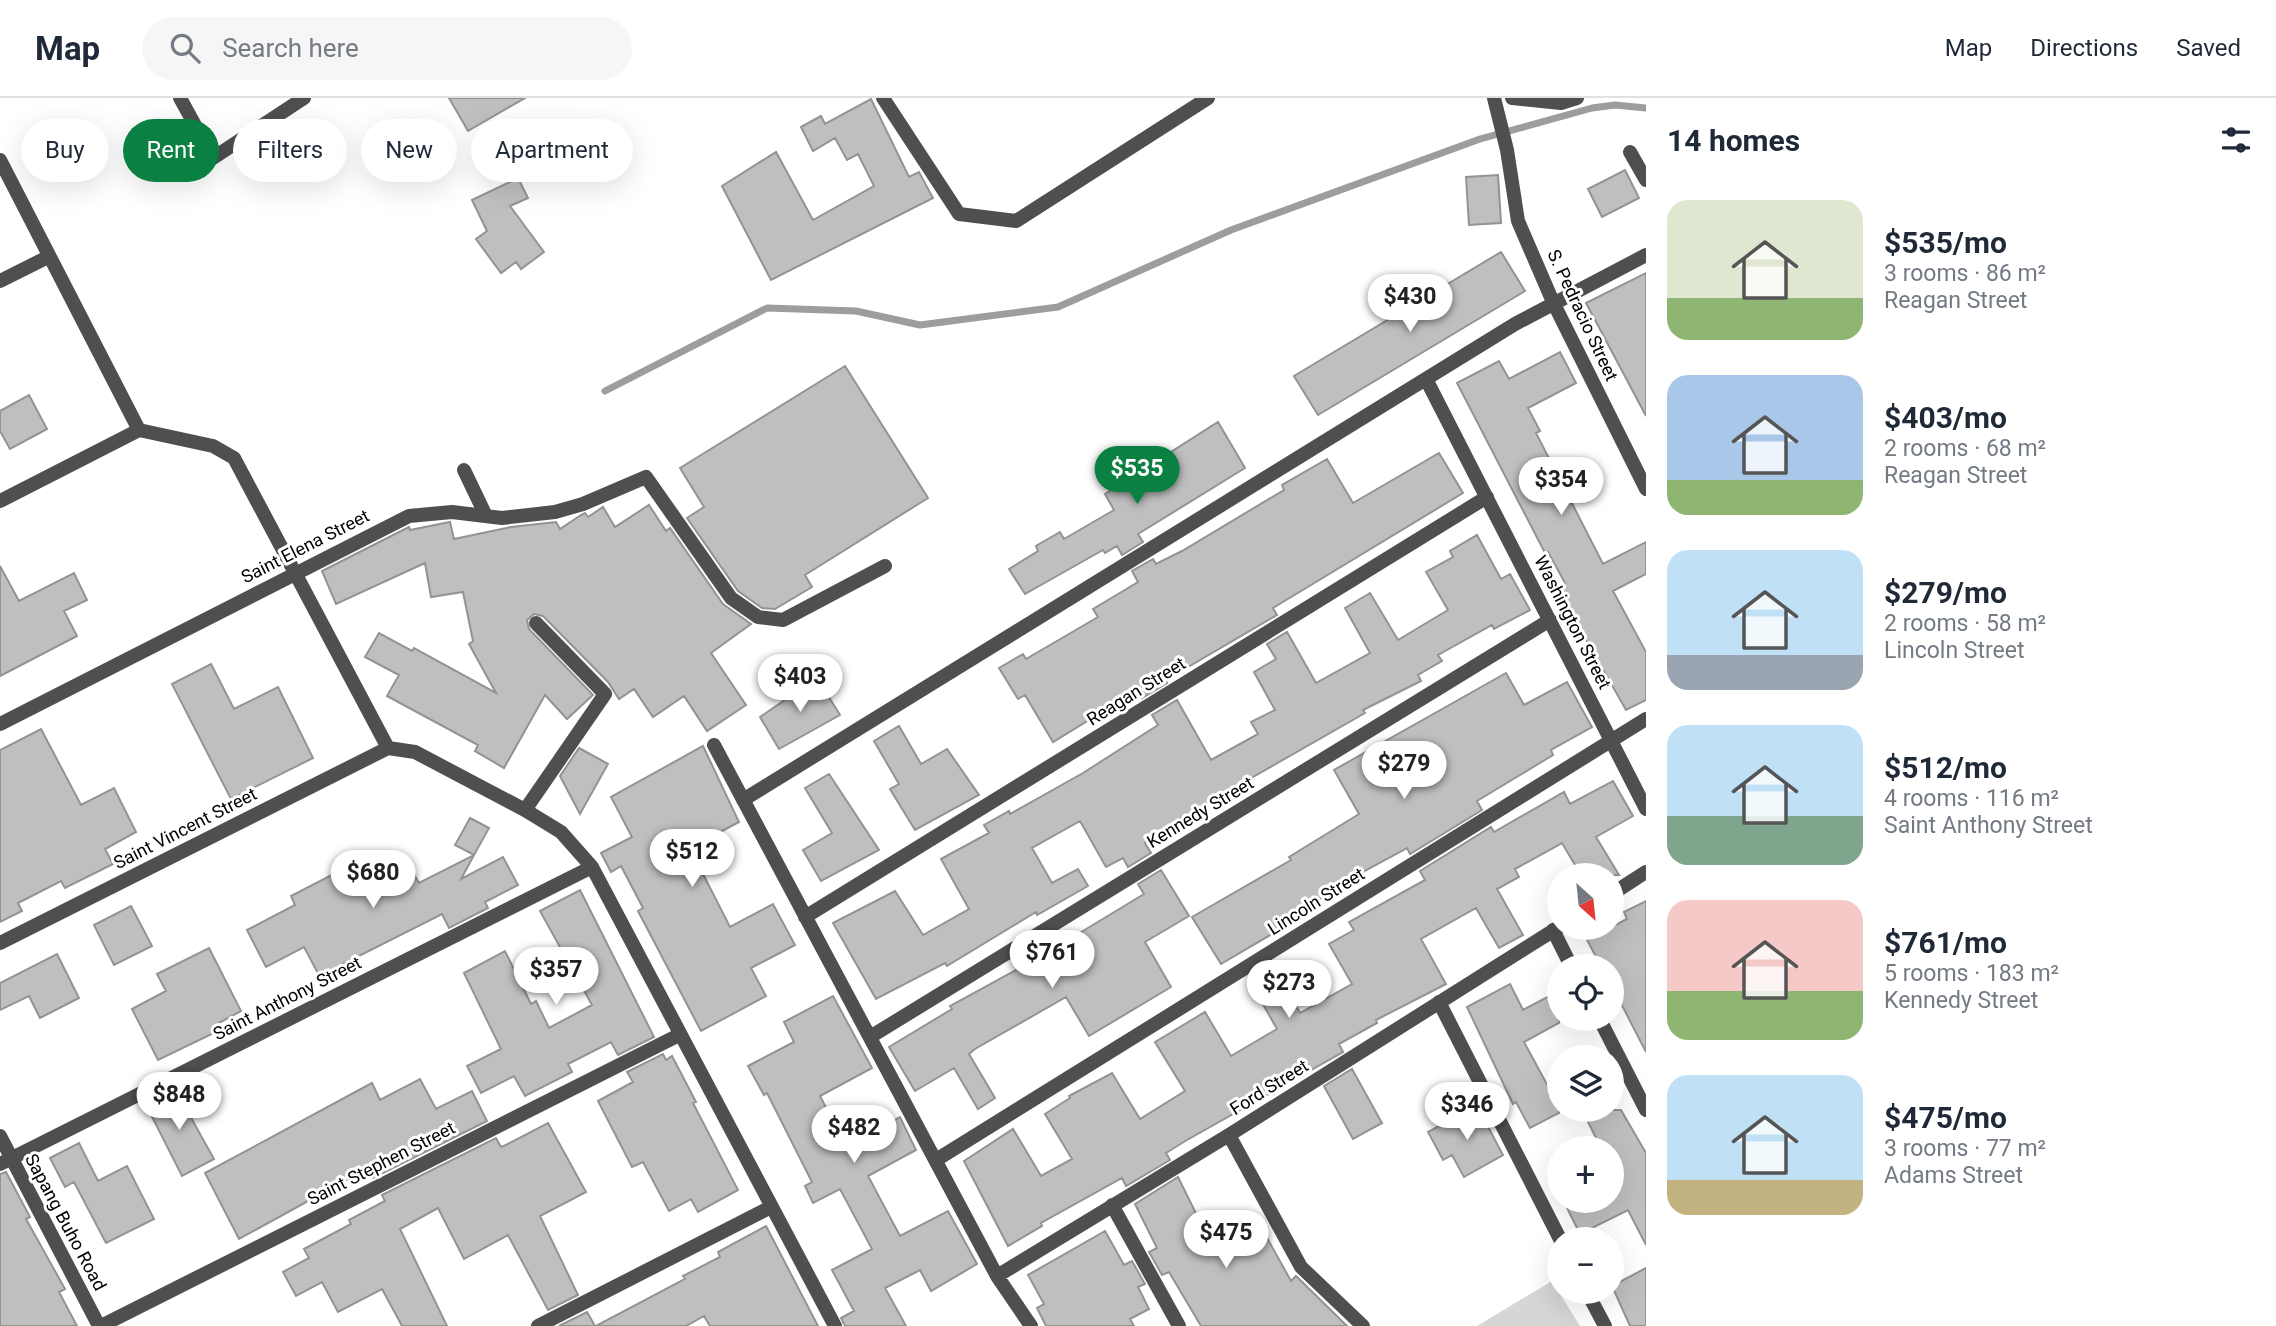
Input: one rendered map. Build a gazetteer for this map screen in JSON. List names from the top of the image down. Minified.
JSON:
{"streets":{"street":["S. Pedracio Street","Saint Elena Street","Washington Street","Reagan Street","Kennedy Street","Saint Vincent Street","Lincoln Street","Saint Anthony Street","Ford Street","Saint Stephen Street","Sapang Buho Road"]},"crossings":[["Washington Street","Reagan Street"],["Washington Street","Kennedy Street"],["Washington Street","Lincoln Street"],["Saint Anthony Street","Sapang Buho Road"],["Saint Stephen Street","Sapang Buho Road"]],"north":"bottom right","page":{"header":"Map","search":"Search here","nav":["Map","Directions","Saved"],"heading":"14 homes","chip":["Buy","Rent","Filters","New","Apartment"],"list":[{"name":"$535/mo","note":"3 rooms · 86 m² · Reagan Street"},{"name":"$403/mo","note":"2 rooms · 68 m² · Reagan Street"},{"name":"$279/mo","note":"2 rooms · 58 m² · Lincoln Street"},{"name":"$512/mo","note":"4 rooms · 116 m² · Saint Anthony Street"},{"name":"$761/mo","note":"5 rooms · 183 m² · Kennedy Street"},{"name":"$475/mo","note":"3 rooms · 77 m² · Adams Street"}],"price":["$430","$535","$354","$403","$279","$512","$680","$761","$357","$273","$848","$346","$482","$475"],"map_buttons":["+","−"]}}
